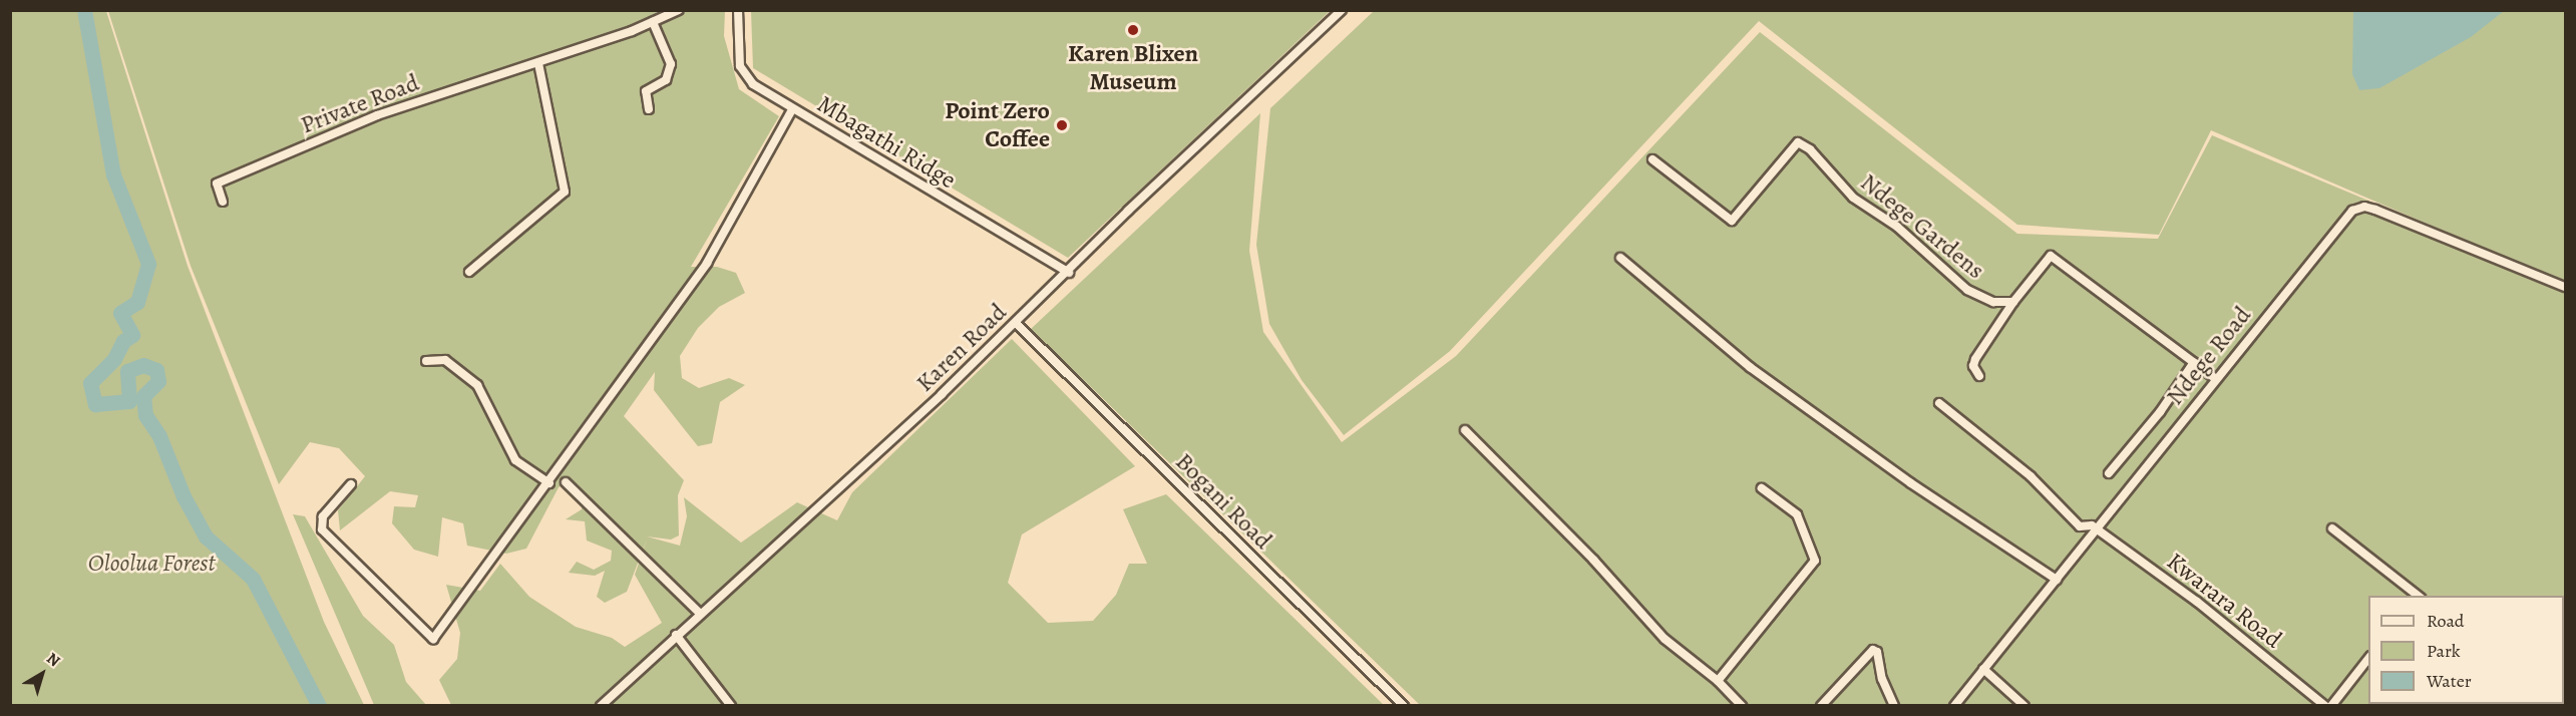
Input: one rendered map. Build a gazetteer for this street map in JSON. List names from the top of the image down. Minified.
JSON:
{"streets":{"street":["Private Road","Mbagathi Ridge","Ndege Gardens","Karen Road","Ndege Road","Bogani Road","Kwarara Road"]},"crossings":[["Mbagathi Ridge","Karen Road"],["Karen Road","Bogani Road"],["Ndege Road","Kwarara Road"]],"parks":["Oloolua Forest"],"places":["Karen Blixen Museum","Point Zero Coffee"],"legend":["Road","Park","Water"],"north":"top right"}
